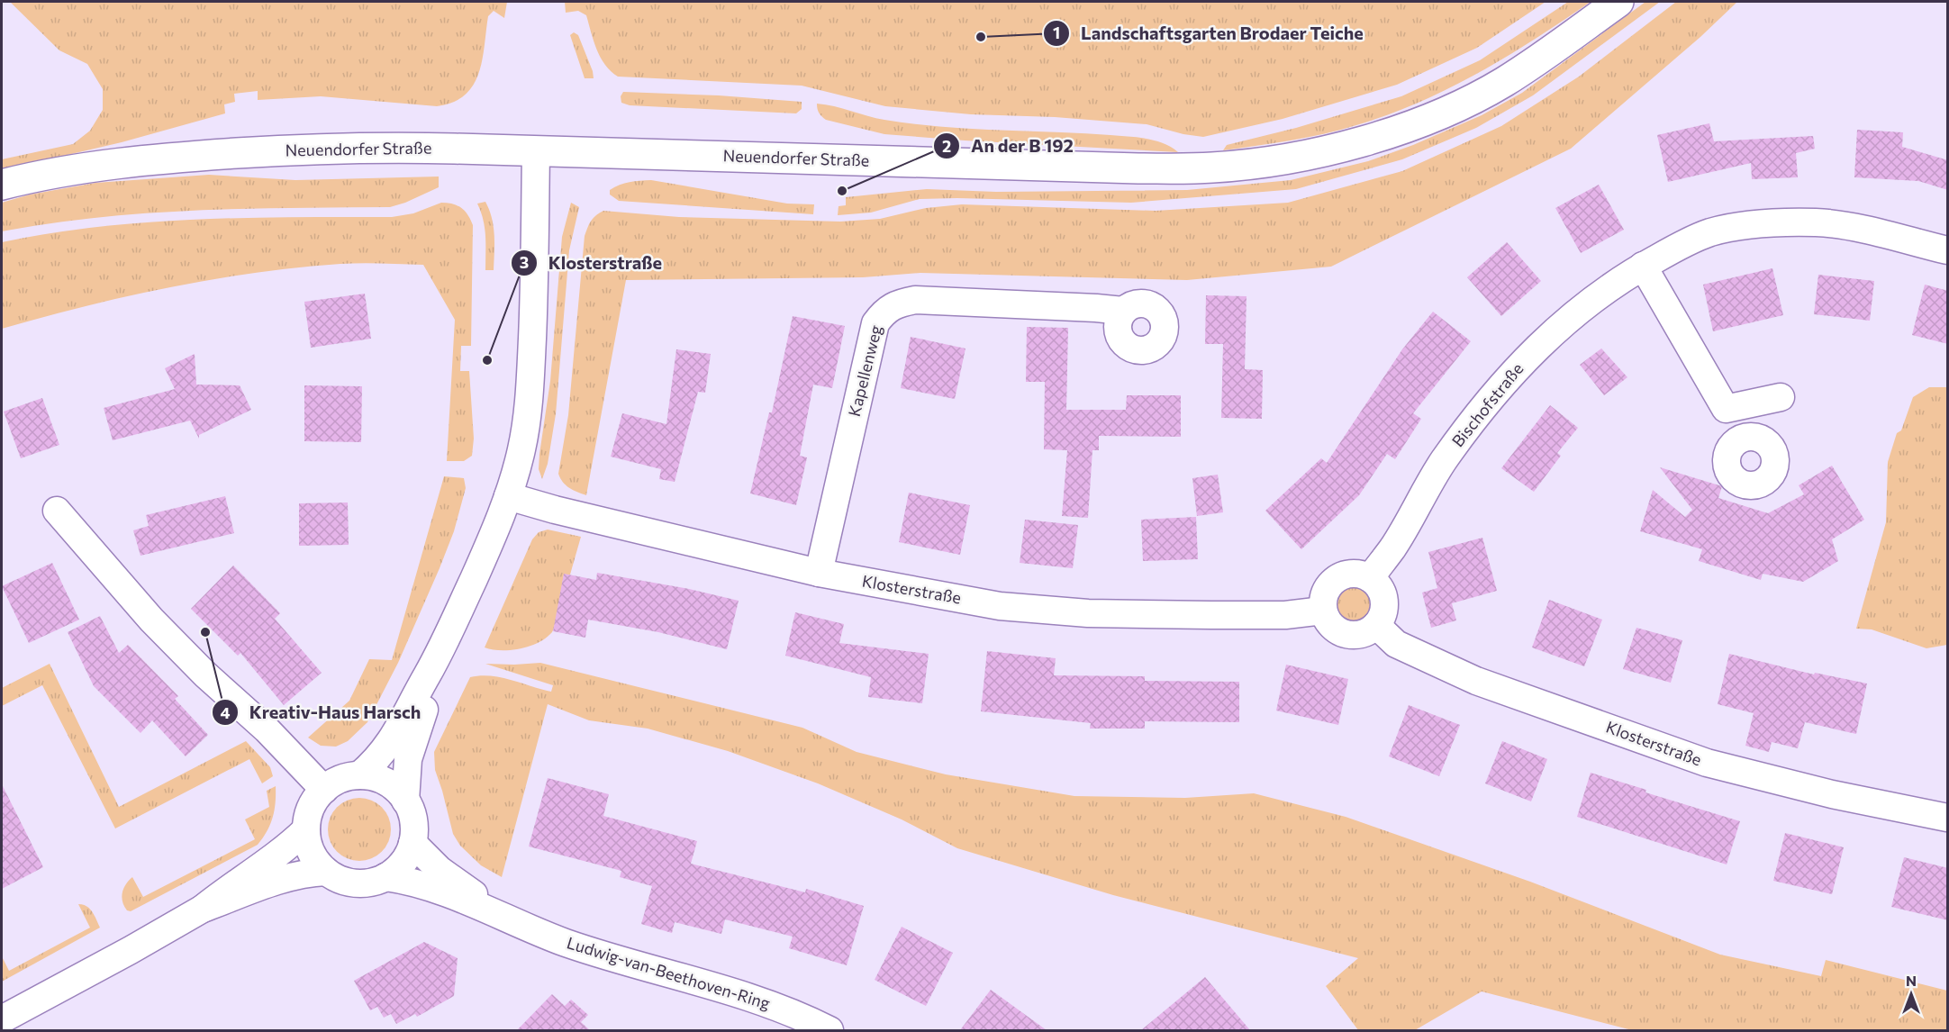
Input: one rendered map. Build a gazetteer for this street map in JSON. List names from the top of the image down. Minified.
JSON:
{"streets":{"main road":["Neuendorfer Straße"],"street":["Kapellenweg","Bischofstraße","Klosterstraße","Ludwig-van-Beethoven-Ring"]},"crossings":[["Neuendorfer Straße","Ludwig-van-Beethoven-Ring"],["Kapellenweg","Klosterstraße"],["Bischofstraße","Klosterstraße"],["Klosterstraße","Ludwig-van-Beethoven-Ring"]],"places":["Landschaftsgarten Brodaer Teiche","An der B 192","Klosterstraße","Kreativ-Haus Harsch"],"north":"top"}
